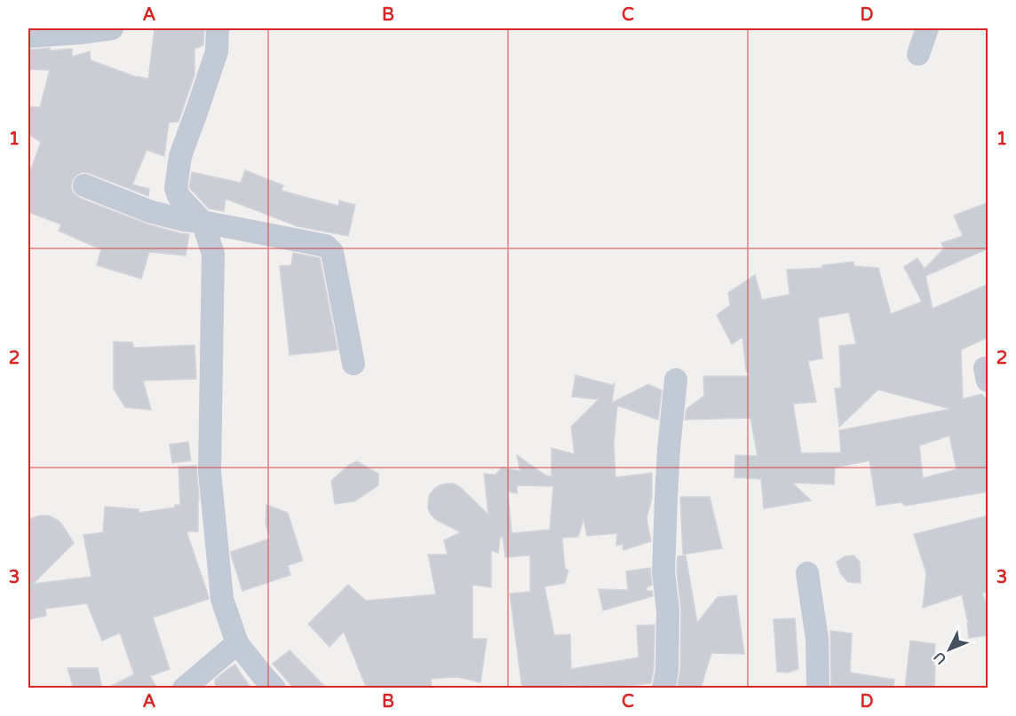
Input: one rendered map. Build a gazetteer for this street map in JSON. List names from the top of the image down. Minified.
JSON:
{"north":"bottom left","grid":{"columns":["A","B","C","D"],"rows":["1","2","3"]}}
